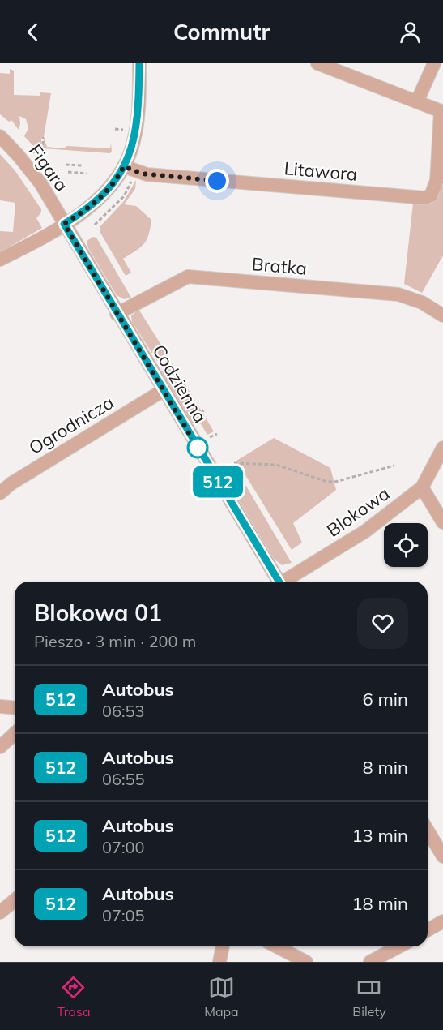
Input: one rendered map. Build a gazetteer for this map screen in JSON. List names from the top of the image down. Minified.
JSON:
{"streets":{"street":["Figara","Litawora","Bratka","Codzienna","Ogrodnicza","Blokowa"]},"crossings":[["Figara","Codzienna"],["Bratka","Codzienna"],["Codzienna","Ogrodnicza"]],"lines":["bus line 512"],"page":{"header":"Commutr","on_map":"512","heading":["Blokowa 01","Pieszo · 3 min · 200 m"],"list":[{"mark":"512","name":"Autobus","note":"06:53","value":"6 min"},{"mark":"512","name":"Autobus","note":"06:55","value":"8 min"},{"mark":"512","name":"Autobus","note":"07:00","value":"13 min"},{"mark":"512","name":"Autobus","note":"07:05","value":"18 min"}],"tabs":["Trasa","Mapa","Bilety"]}}
